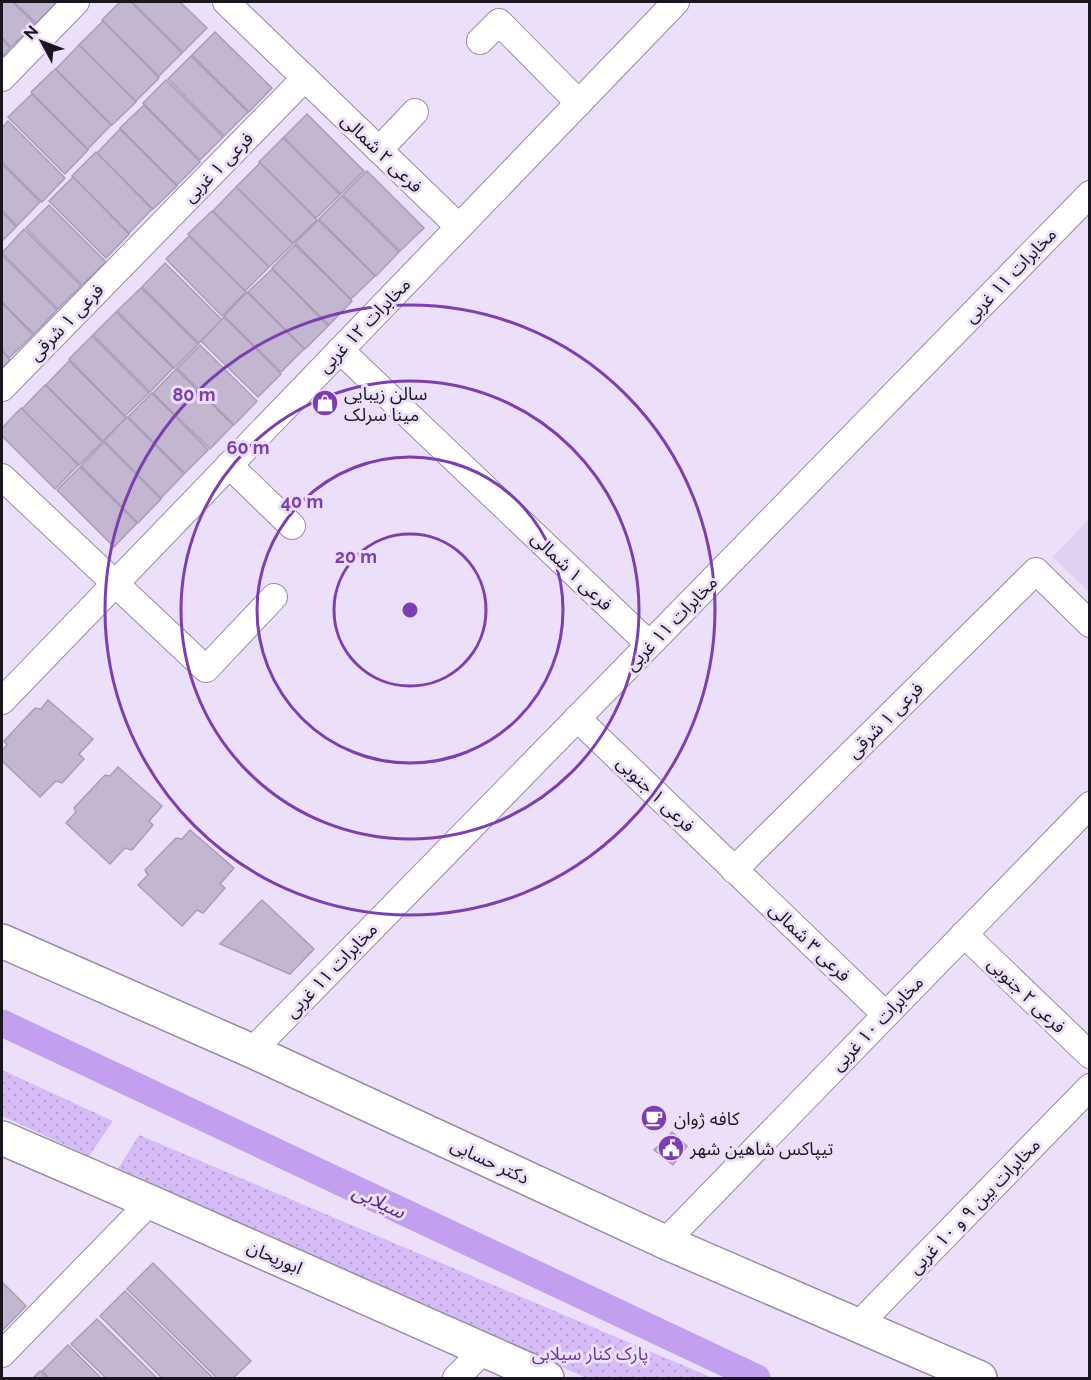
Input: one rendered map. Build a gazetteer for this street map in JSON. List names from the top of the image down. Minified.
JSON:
{"streets":{"main road":["دکتر حسابی","ابوریحان"],"street":["فرعی ۲ شمالی","فرعی ۱ غربی","مخابرات ۱۱ غربی","فرعی ۱ شرقی","مخابرات ۱۲ غربی","فرعی ۱ شمالی","فرعی ۱ جنوبی","فرعی ۳ شمالی","فرعی ۲ جنوبی","مخابرات ۱۰ غربی","مخابرات بین ۹ و ۱۰ غربی"]},"crossings":[["فرعی ۲ شمالی","فرعی ۱ غربی"],["فرعی ۲ شمالی","مخابرات ۱۲ غربی"],["فرعی ۱ غربی","فرعی ۱ شرقی"],["مخابرات ۱۱ غربی","فرعی ۱ شمالی"],["مخابرات ۱۱ غربی","فرعی ۱ جنوبی"],["مخابرات ۱۱ غربی","دکتر حسابی"],["فرعی ۱ شرقی","فرعی ۱ جنوبی"],["فرعی ۱ شرقی","فرعی ۳ شمالی"],["مخابرات ۱۲ غربی","فرعی ۱ شمالی"],["فرعی ۱ جنوبی","فرعی ۳ شمالی"],["فرعی ۳ شمالی","مخابرات ۱۰ غربی"],["فرعی ۲ جنوبی","مخابرات ۱۰ غربی"],["مخابرات ۱۰ غربی","دکتر حسابی"],["دکتر حسابی","مخابرات بین ۹ و ۱۰ غربی"]],"water":["سیلابی"],"parks":["پارک کنار سیلابی"],"places":{"shop":["سالن زیبایی مینا سرلک"],"cafe":["کافه ژوان"],"public building":["تیپاکس شاهین شهر"]},"north":"top left","rings":["80 m","60 m","40 m","20 m"]}
